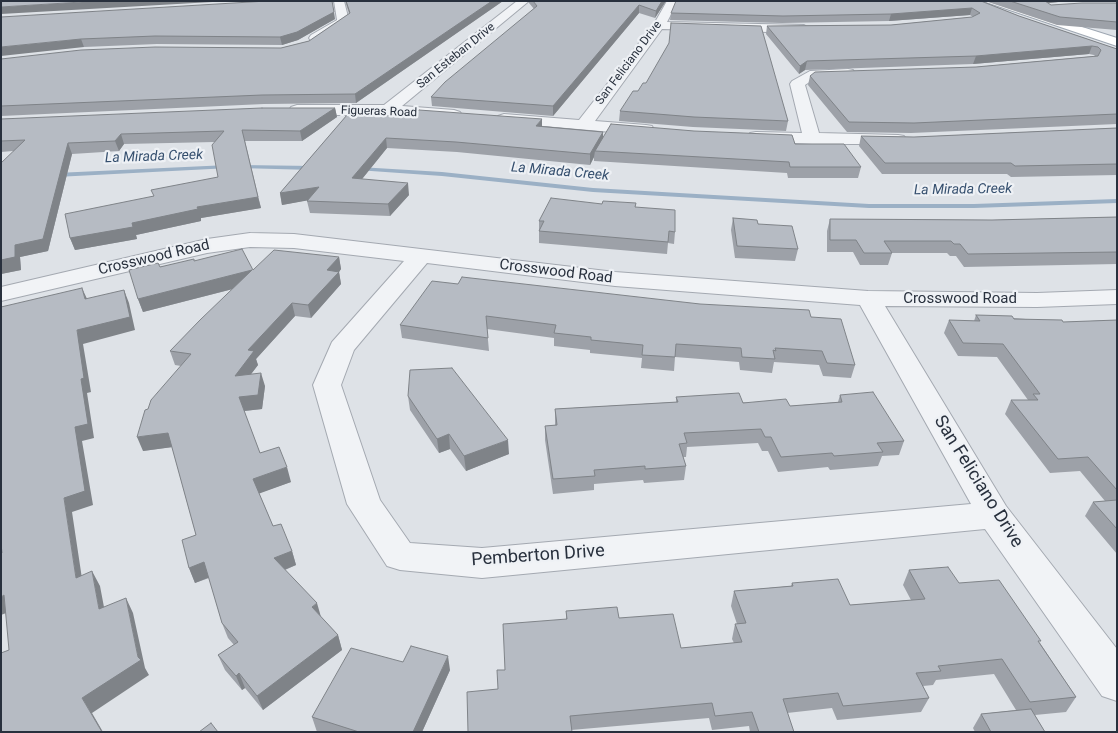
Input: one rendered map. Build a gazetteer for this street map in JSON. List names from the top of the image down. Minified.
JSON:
{"streets":{"street":["San Esteban Drive","San Feliciano Drive","Figueras Road","Crosswood Road","Pemberton Drive"]},"crossings":[["San Esteban Drive","Figueras Road"],["San Feliciano Drive","Crosswood Road"],["San Feliciano Drive","Pemberton Drive"],["Crosswood Road","Pemberton Drive"]],"water":["La Mirada Creek"]}
